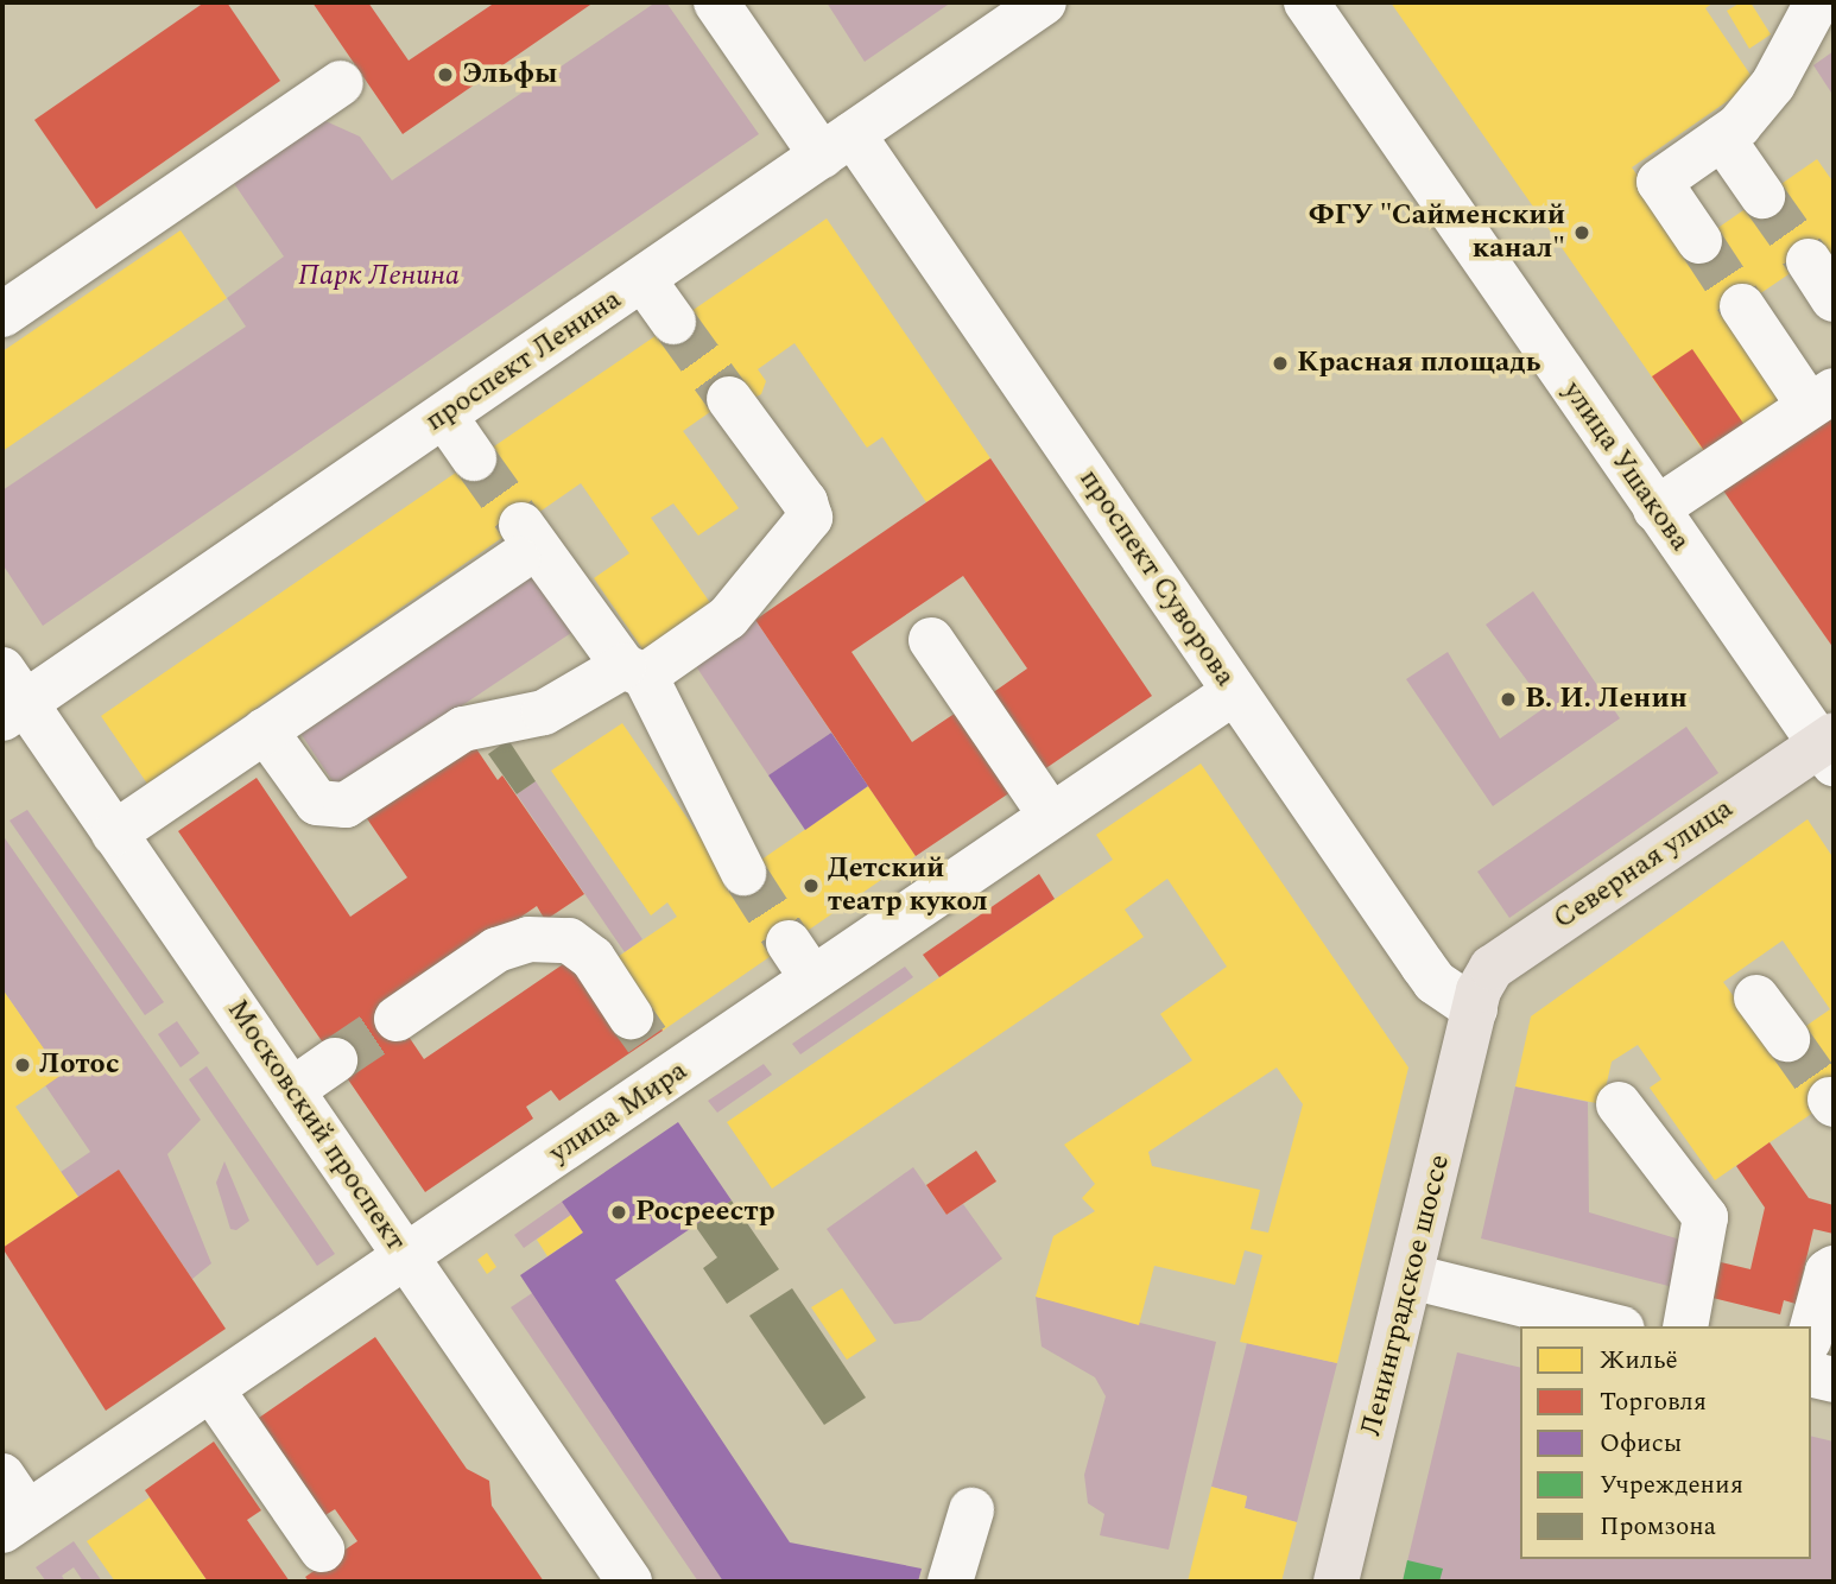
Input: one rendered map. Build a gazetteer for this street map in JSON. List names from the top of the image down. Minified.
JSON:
{"streets":{"main road":["Северная улица","Ленинградское шоссе"],"street":["проспект Ленина","улица Ушакова","проспект Суворова","улица Мира","Московский проспект"]},"crossings":[["проспект Ленина","проспект Суворова"],["проспект Ленина","Московский проспект"],["улица Ушакова","Северная улица"],["проспект Суворова","Северная улица"],["проспект Суворова","улица Мира"],["проспект Суворова","Ленинградское шоссе"],["Северная улица","Ленинградское шоссе"],["улица Мира","Московский проспект"]],"parks":["Парк Ленина"],"places":["Эльфы","ФГУ \"Сайменский канал\"","Красная площадь","В. И. Ленин","Детский театр кукол","Лотос","Росреестр"],"legend":["Жильё","Торговля","Офисы","Учреждения","Промзона"]}
